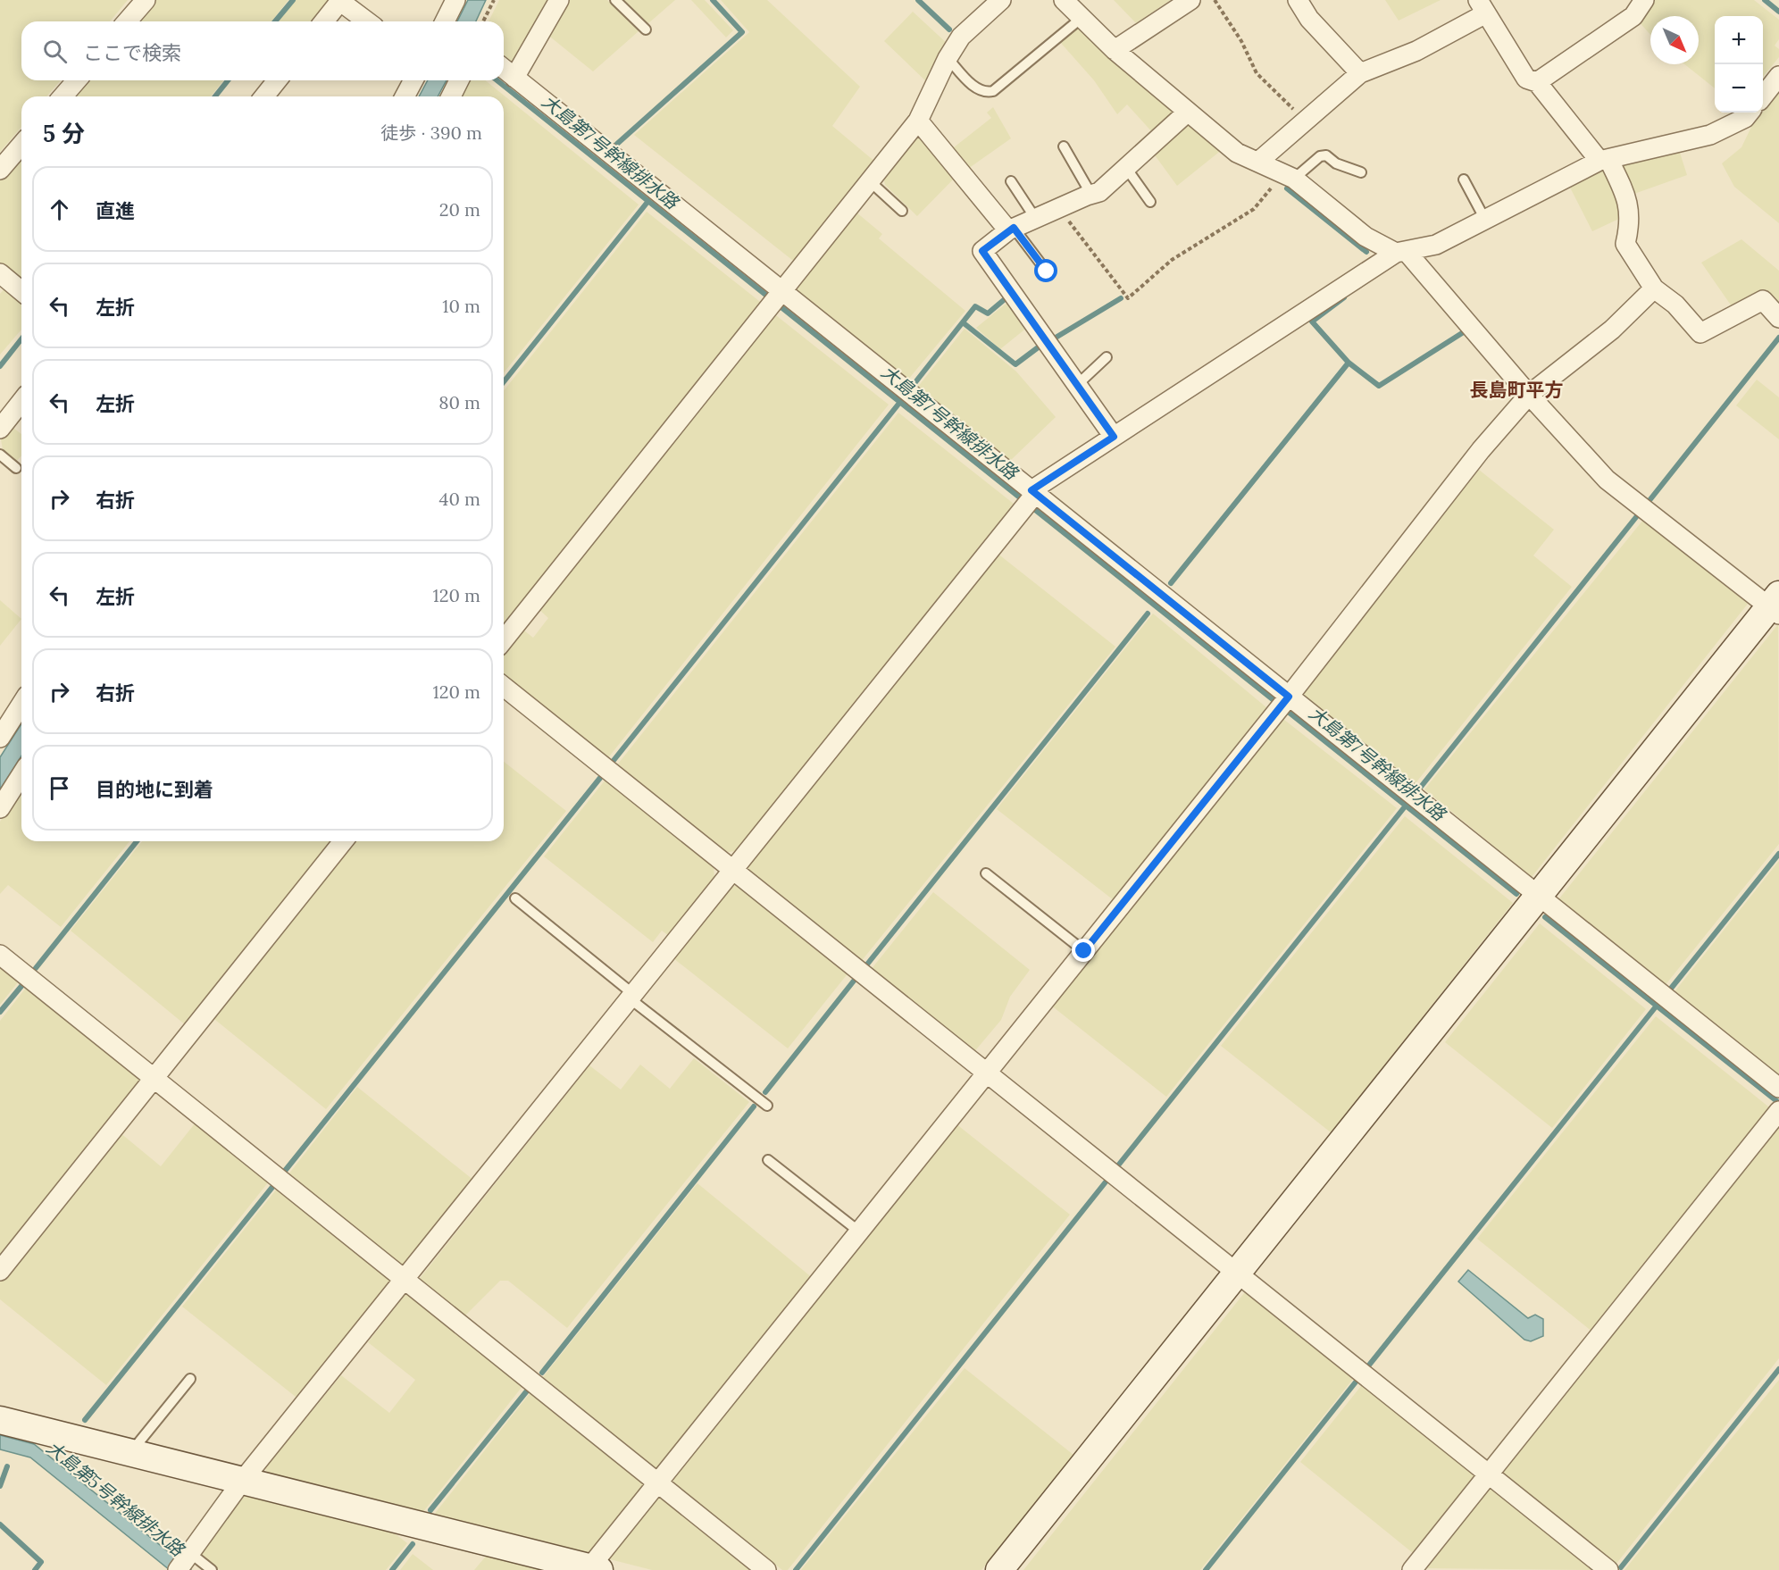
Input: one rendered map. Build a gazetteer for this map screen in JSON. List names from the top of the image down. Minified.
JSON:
{"districts":["長島町平方"],"water":["大島第7号幹線排水路","大島第5号幹線排水路"],"north":"bottom right","page":{"map_buttons":["+","−"],"search":"ここで検索","heading":["5 分","徒歩 · 390 m"],"list":[["直進","20 m"],["左折","10 m"],["左折","80 m"],["右折","40 m"],["左折","120 m"],["右折","120 m"],"目的地に到着"]}}
